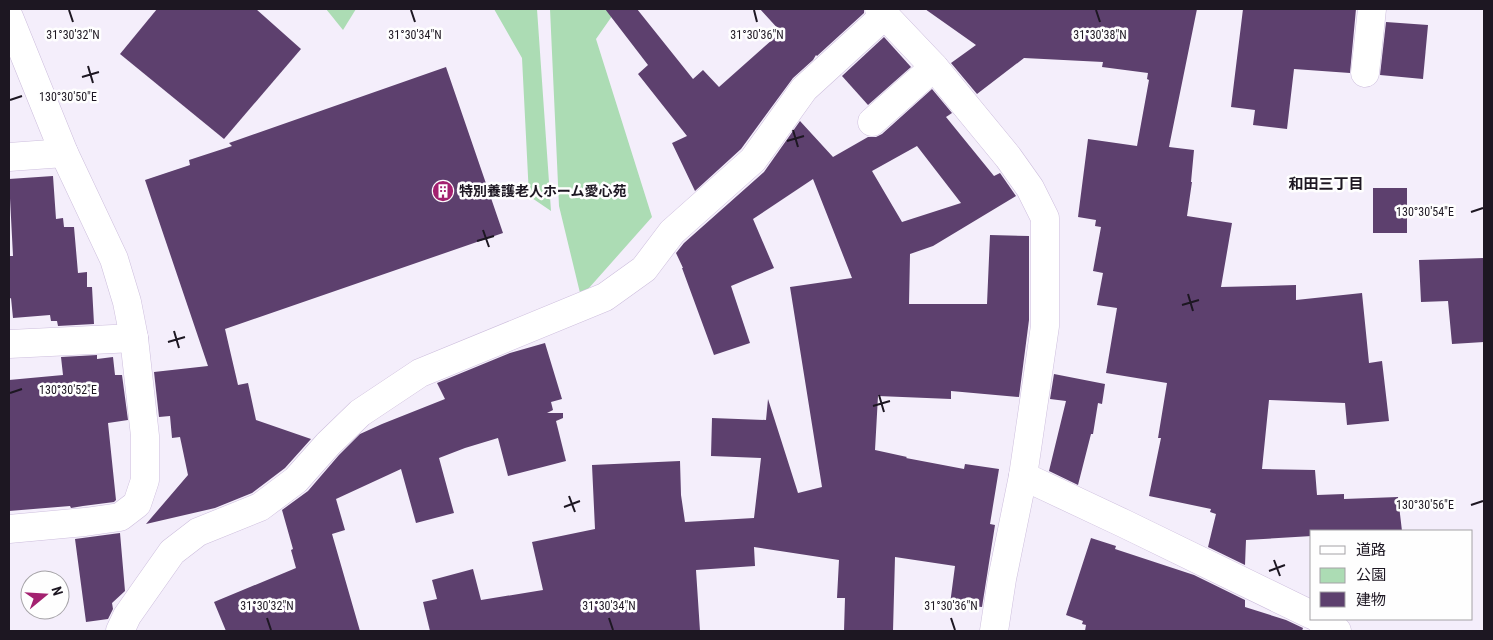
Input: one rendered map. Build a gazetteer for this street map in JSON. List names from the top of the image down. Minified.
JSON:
{"districts":["和田三丁目"],"places":{"building":["特別養護老人ホーム愛心苑"]},"legend":["道路","公園","建物"],"north":"right","coordinates":["31°30'32\"N","31°30'34\"N","31°30'36\"N","31°30'38\"N","130°30'50\"E","130°30'54\"E","130°30'52\"E","130°30'56\"E"]}
